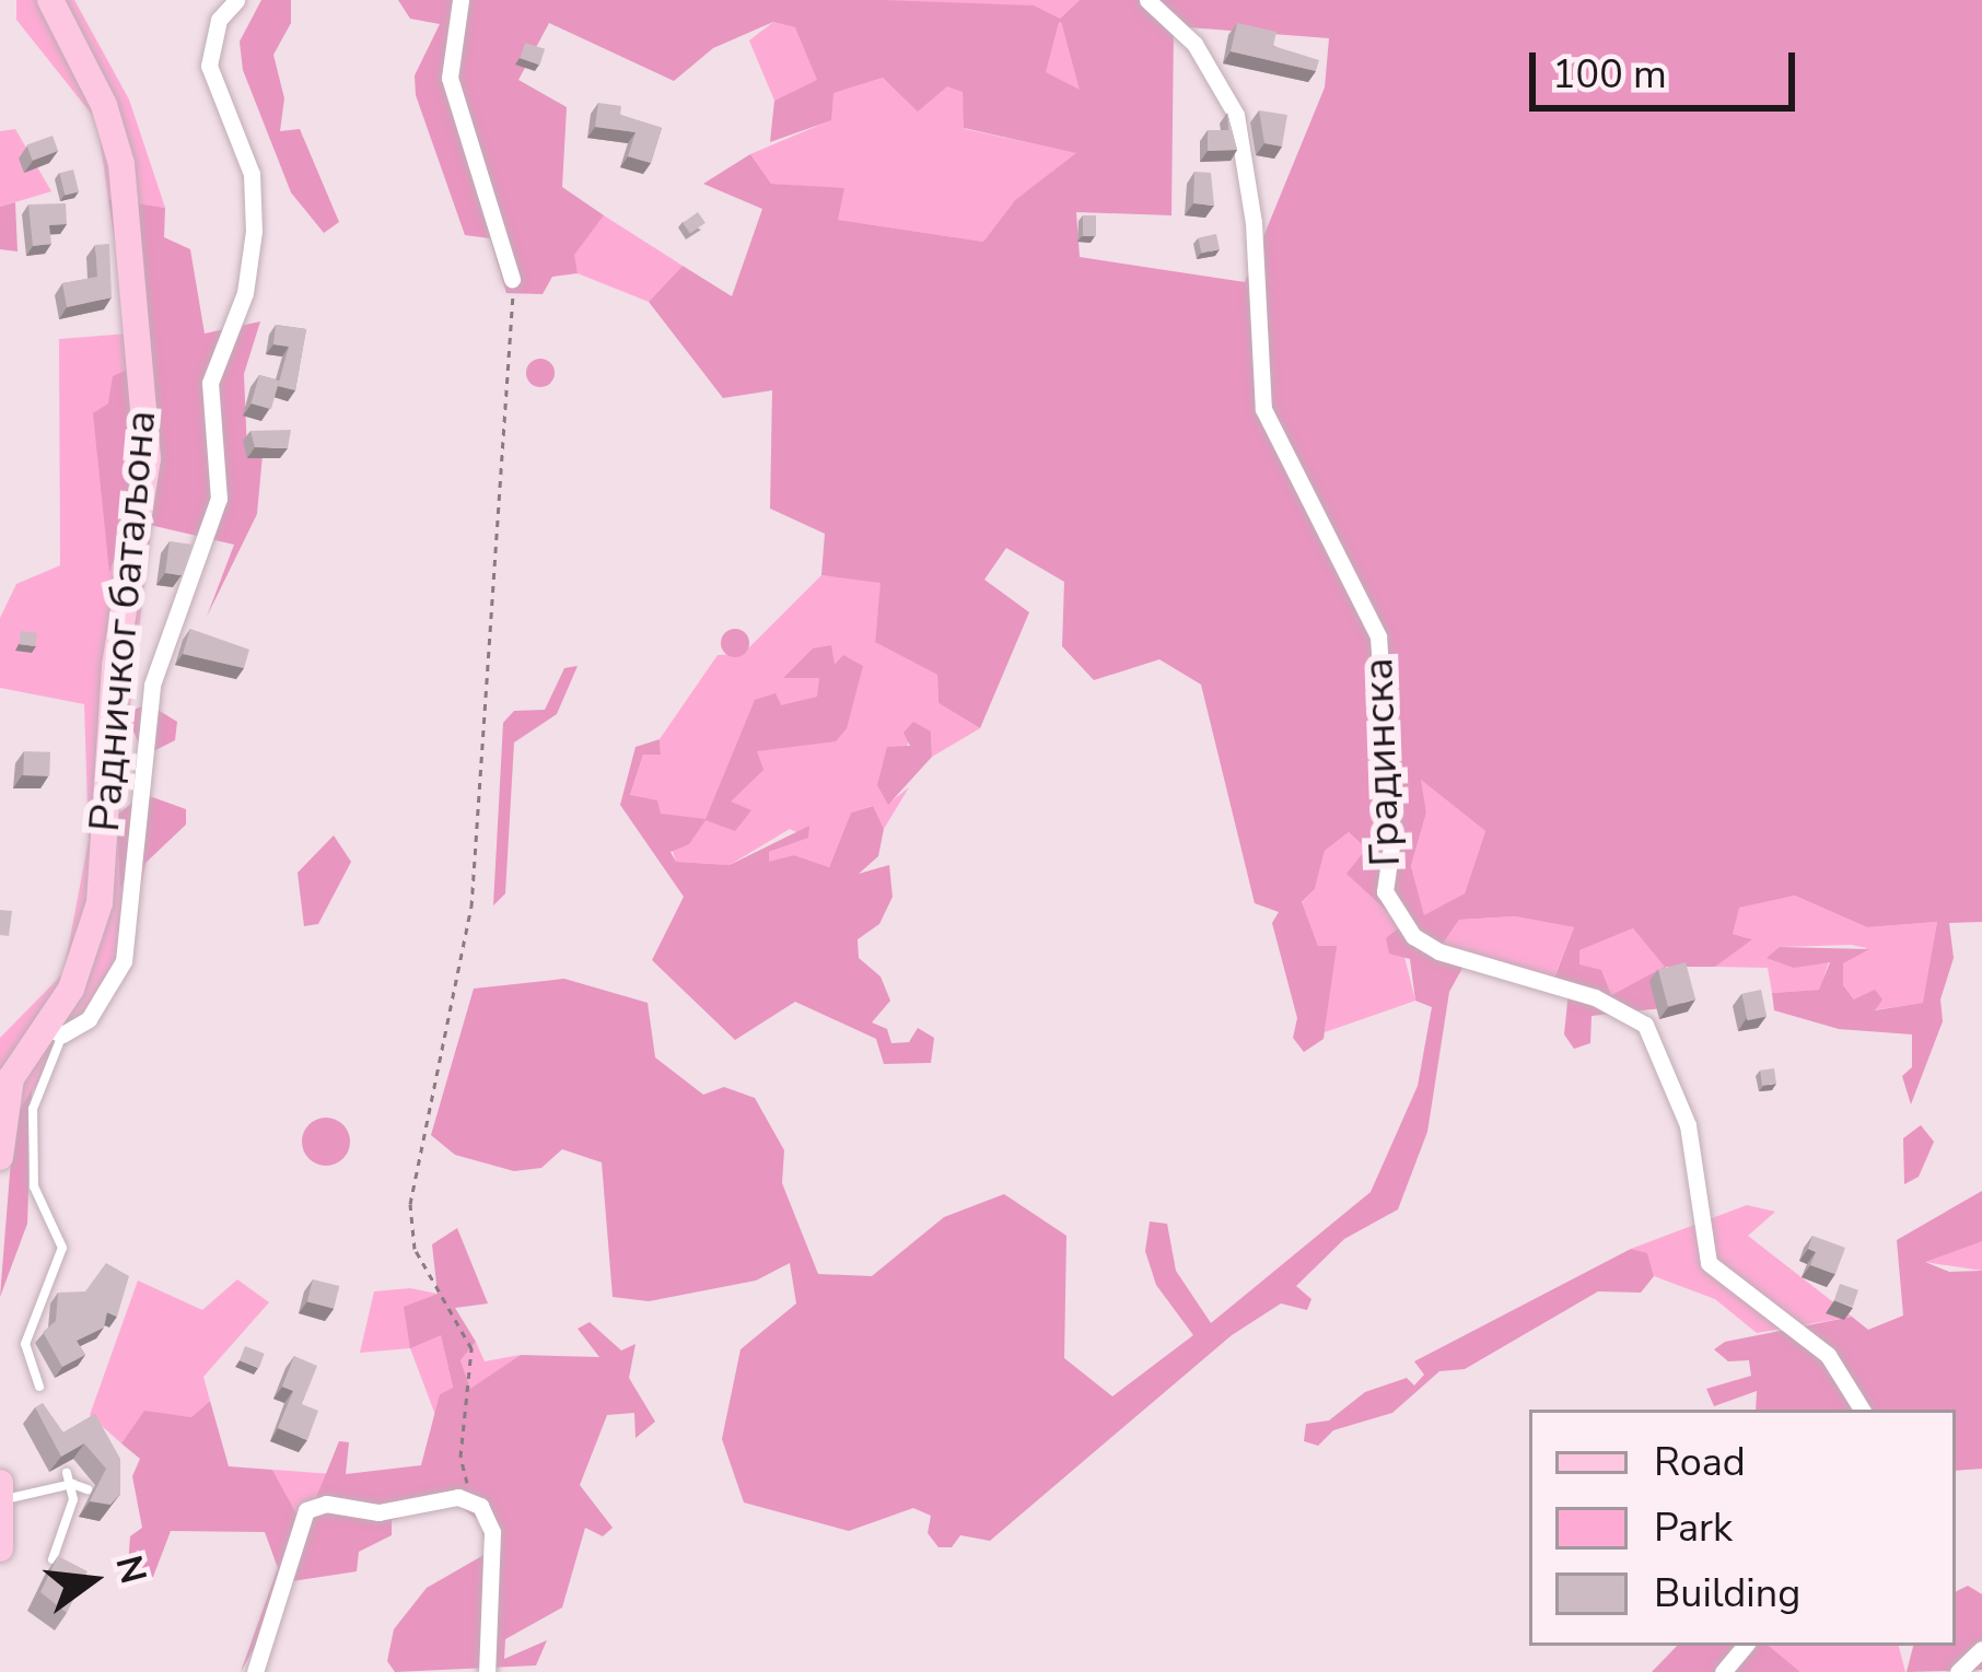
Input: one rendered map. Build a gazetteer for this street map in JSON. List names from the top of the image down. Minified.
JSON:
{"streets":{"main road":["Радничког батаљона"],"street":["Градинска"]},"legend":["Road","Park","Building"],"scale_bar":"100 m","north":"right"}
